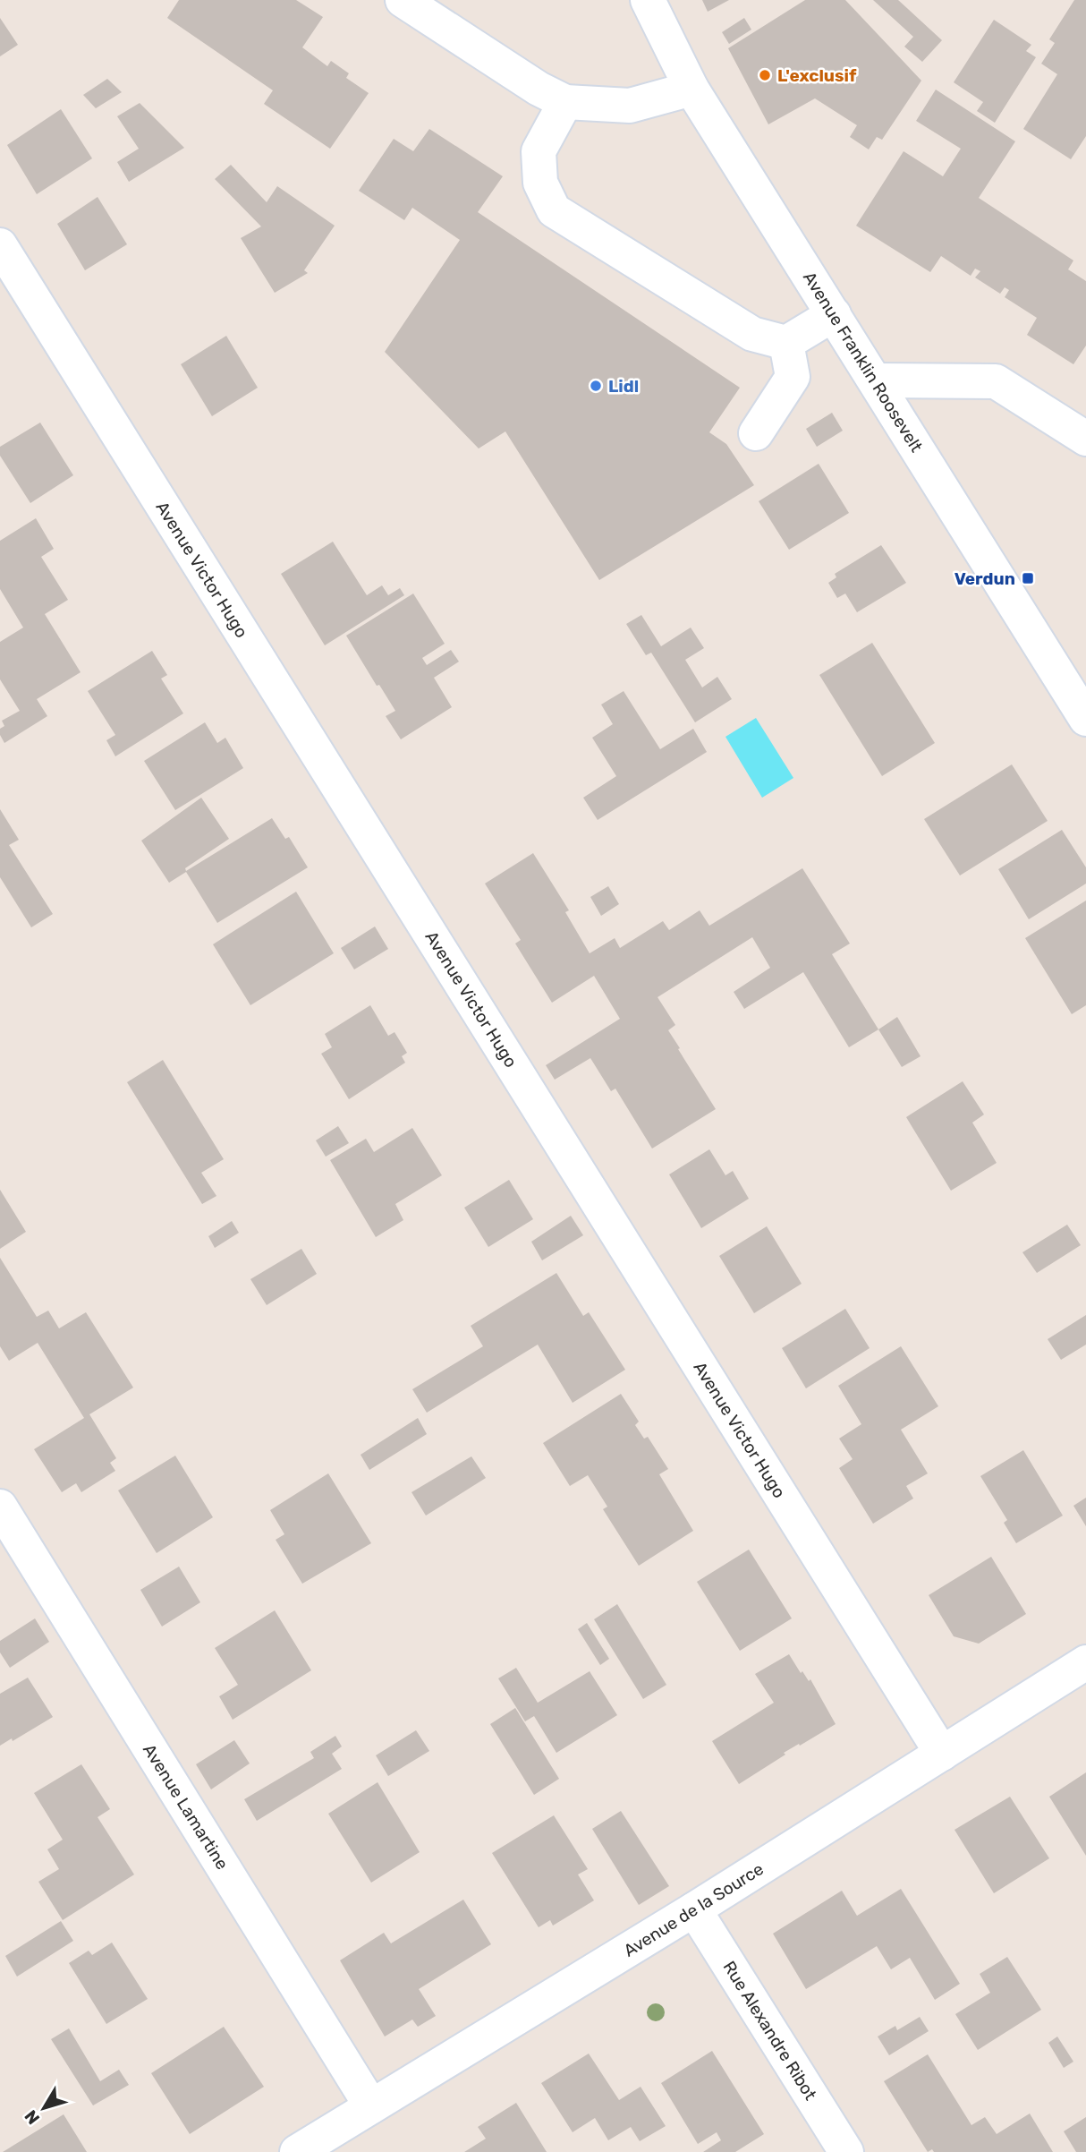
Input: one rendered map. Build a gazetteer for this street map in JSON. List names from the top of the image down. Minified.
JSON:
{"streets":{"street":["Avenue Franklin Roosevelt","Avenue Victor Hugo","Avenue Lamartine","Avenue de la Source","Rue Alexandre Ribot"]},"crossings":[["Avenue Victor Hugo","Avenue de la Source"],["Avenue Lamartine","Avenue de la Source"],["Avenue de la Source","Rue Alexandre Ribot"]],"places":{"other":["L'exclusif","Lidl"],"transit":["Verdun"]},"north":"bottom left"}
